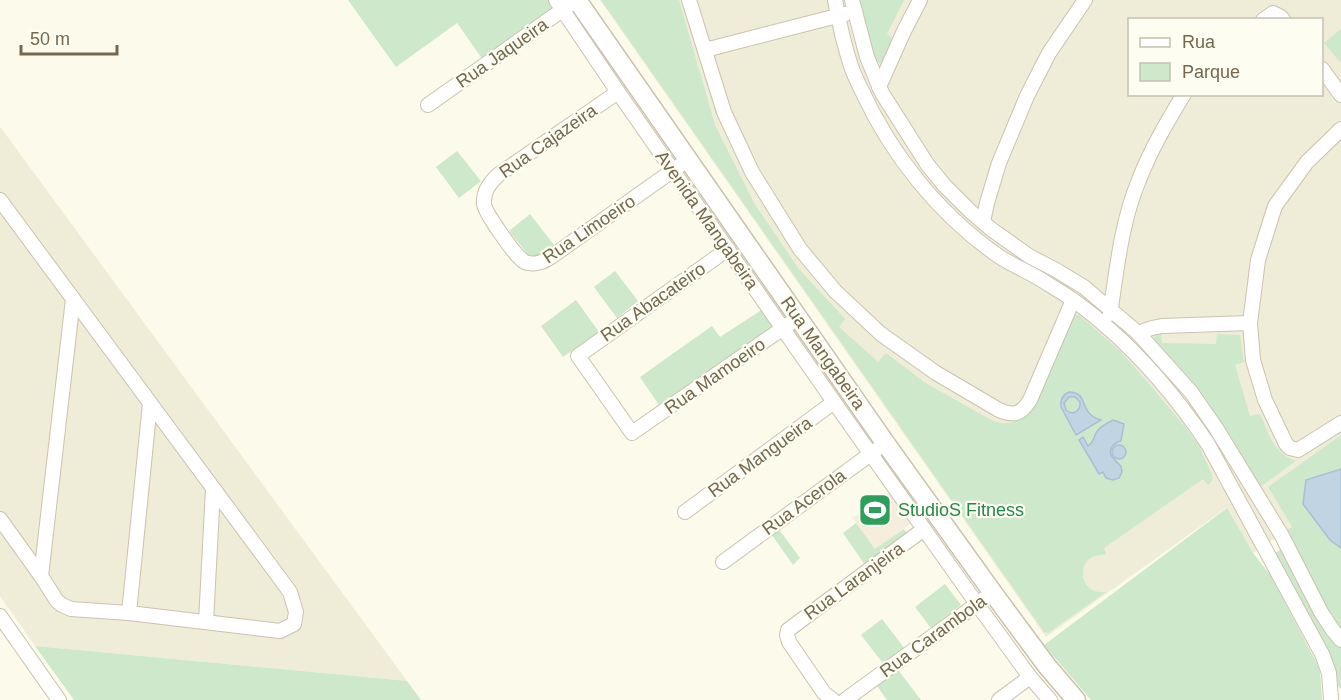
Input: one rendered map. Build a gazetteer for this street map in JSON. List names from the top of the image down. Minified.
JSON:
{"streets":{"street":["Rua Jaqueira","Rua Cajazeira","Avenida Mangabeira","Rua Limoeiro","Rua Abacateiro","Rua Mangabeira","Rua Mamoeiro","Rua Mangueira","Rua Acerola","Rua Laranjeira","Rua Carambola"]},"crossings":[["Rua Jaqueira","Avenida Mangabeira"],["Rua Jaqueira","Rua Mangabeira"],["Rua Cajazeira","Avenida Mangabeira"],["Rua Cajazeira","Rua Limoeiro"],["Avenida Mangabeira","Rua Limoeiro"],["Avenida Mangabeira","Rua Abacateiro"],["Avenida Mangabeira","Rua Mangabeira"],["Avenida Mangabeira","Rua Mamoeiro"],["Avenida Mangabeira","Rua Mangueira"],["Avenida Mangabeira","Rua Acerola"],["Avenida Mangabeira","Rua Laranjeira"],["Avenida Mangabeira","Rua Carambola"],["Rua Limoeiro","Rua Mangabeira"],["Rua Abacateiro","Rua Mamoeiro"],["Rua Mangabeira","Rua Mamoeiro"],["Rua Mangabeira","Rua Acerola"],["Rua Mangabeira","Rua Carambola"]],"places":{"sports":["StudioS Fitness"]},"legend":["Rua","Parque"],"scale_bar":"50 m"}
